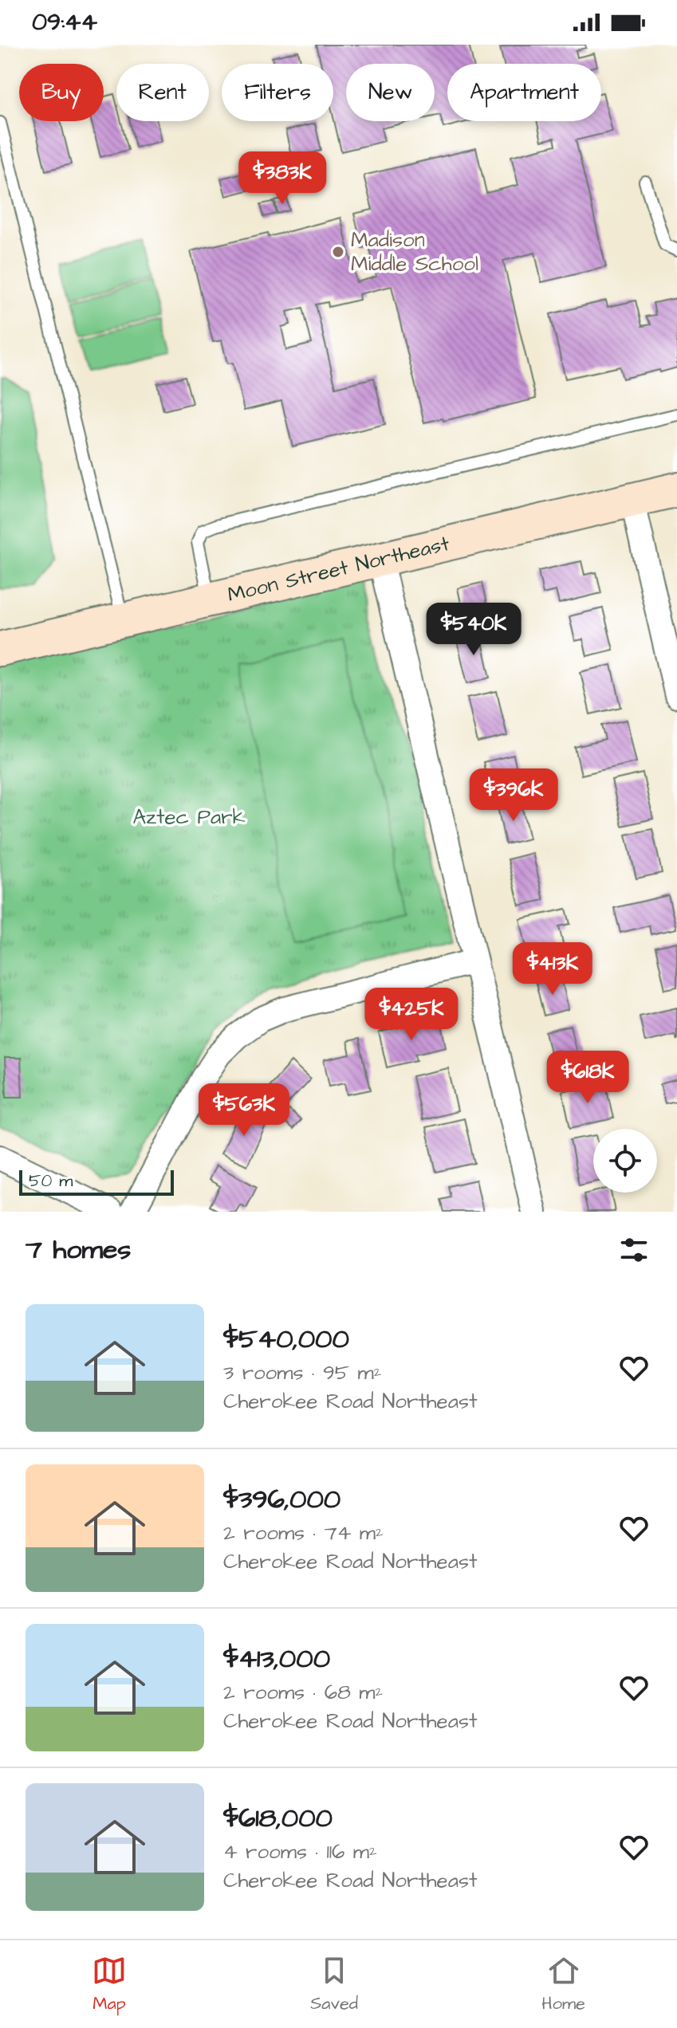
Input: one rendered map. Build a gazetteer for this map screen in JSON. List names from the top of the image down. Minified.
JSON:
{"streets":{"street":["Moon Street Northeast"]},"parks":["Aztec Park"],"places":["Madison Middle School"],"scale_bar":"50 m","page":{"status":"09:44","chip":["Buy","Rent","Filters","New","Apartment"],"price":["$383K","$540K","$396K","$413K","$425K","$618K","$563K"],"scale":"50 m","heading":"7 homes","list":[{"name":"$540,000","note":"3 rooms · 95 m² · Cherokee Road Northeast"},{"name":"$396,000","note":"2 rooms · 74 m² · Cherokee Road Northeast"},{"name":"$413,000","note":"2 rooms · 68 m² · Cherokee Road Northeast"},{"name":"$618,000","note":"4 rooms · 116 m² · Cherokee Road Northeast"}],"tabs":["Map","Saved","Home"]}}
